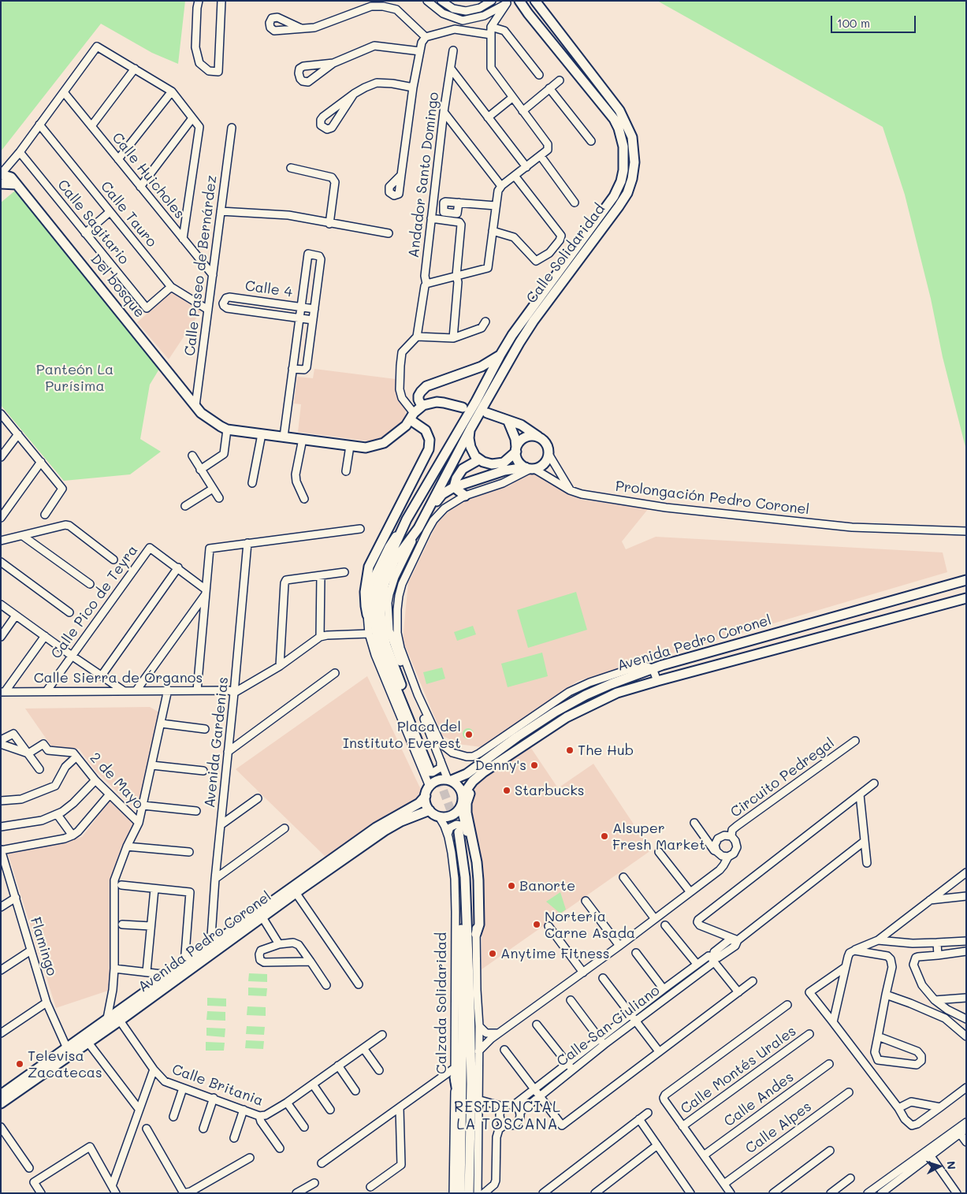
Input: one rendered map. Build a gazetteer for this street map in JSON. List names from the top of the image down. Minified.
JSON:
{"streets":{"main road":["Calle Solidaridad","Del bosque","Avenida Pedro Coronel","Calzada Solidaridad"],"street":["Andador Santo Domingo","Calle Huicholes","Calle Tauro","Calle Sagitario","Calle Paseo de Bernárdez","Calle 4","Prolongación Pedro Coronel","Calle Pico de Teyra","Calle Sierra de Órganos","Avenida Gardenias","Circuito Pedregal","2 de Mayo","Flamingo","Calle San Giuliano","Calle Montés Urales","Calle Britania","Calle Andes","Calle Alpes"]},"crossings":[["Calle Huicholes","Calle Paseo de Bernárdez"],["Calle Tauro","Calle Sagitario"],["Calle Tauro","Calle Paseo de Bernárdez"],["Calle Paseo de Bernárdez","Del bosque"],["Calle Pico de Teyra","Calle Sierra de Órganos"],["Avenida Pedro Coronel","Avenida Gardenias"],["Avenida Pedro Coronel","Flamingo"],["Avenida Pedro Coronel","Calzada Solidaridad"],["Avenida Pedro Coronel","Calle Britania"],["Calle Sierra de Órganos","Avenida Gardenias"]],"districts":["RESIDENCIAL LA TOSCANA"],"parks":["Panteón La Purísima"],"places":["Placa del Instituto Everest","The Hub","Denny's","Starbucks","Alsuper Fresh Market","Banorte","Nortería Carne Asada","Anytime Fitness","Televisa Zacatecas"],"scale_bar":"100 m","north":"right"}
